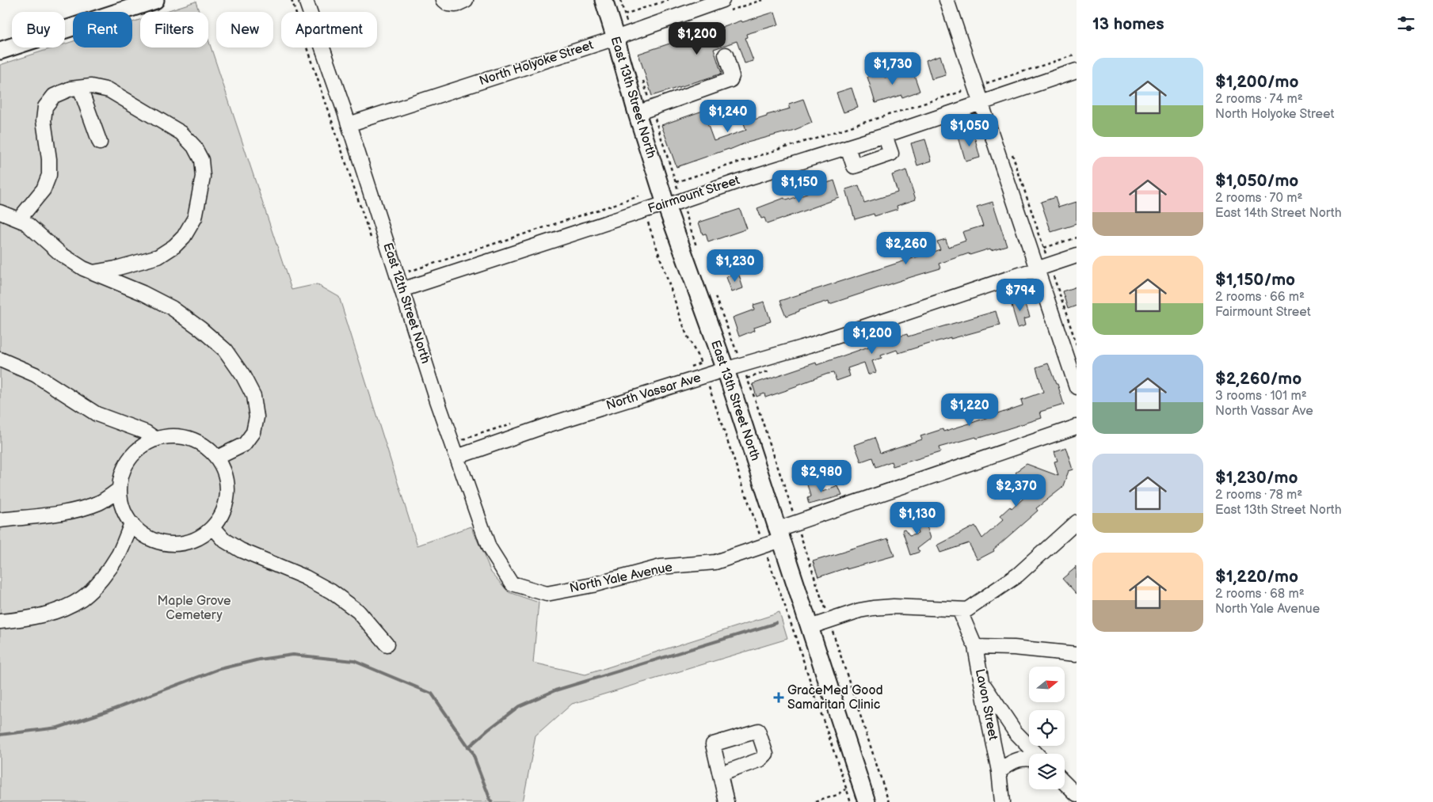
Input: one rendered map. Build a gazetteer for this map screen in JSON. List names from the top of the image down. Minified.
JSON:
{"streets":{"main road":["East 13th Street North"],"street":["North Holyoke Street","Fairmount Street","East 12th Street North","North Vassar Ave","North Yale Avenue","Lavon Street"]},"crossings":[["North Holyoke Street","East 13th Street North"],["North Holyoke Street","East 12th Street North"],["East 13th Street North","Fairmount Street"],["East 13th Street North","North Vassar Ave"],["East 13th Street North","North Yale Avenue"],["Fairmount Street","East 12th Street North"],["East 12th Street North","North Vassar Ave"],["East 12th Street North","North Yale Avenue"]],"parks":["Maple Grove Cemetery"],"places":{"health":["GraceMed Good Samaritan Clinic"]},"north":"right","page":{"heading":"13 homes","chip":["Buy","Rent","Filters","New","Apartment"],"price":["$1,200","$1,730","$1,240","$1,050","$1,150","$2,260","$1,230","$794","$1,200","$1,220","$2,980","$2,370","$1,130"],"list":[{"name":"$1,200/mo","note":"2 rooms · 74 m² · North Holyoke Street"},{"name":"$1,050/mo","note":"2 rooms · 70 m² · East 14th Street North"},{"name":"$1,150/mo","note":"2 rooms · 66 m² · Fairmount Street"},{"name":"$2,260/mo","note":"3 rooms · 101 m² · North Vassar Ave"},{"name":"$1,230/mo","note":"2 rooms · 78 m² · East 13th Street North"},{"name":"$1,220/mo","note":"2 rooms · 68 m² · North Yale Avenue"}]}}
